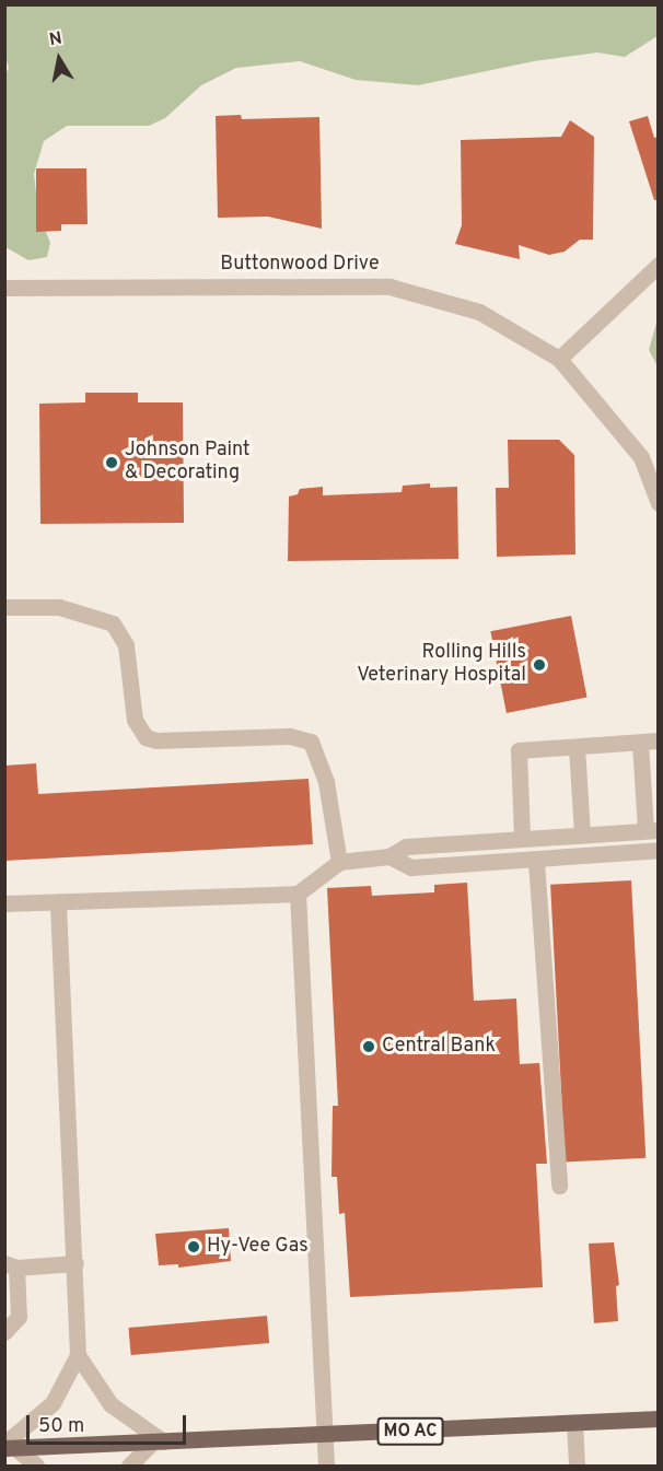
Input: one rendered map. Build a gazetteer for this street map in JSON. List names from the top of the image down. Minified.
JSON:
{"streets":{"main road":["MO AC"],"street":["Buttonwood Drive"]},"places":["Johnson Paint & Decorating","Rolling Hills Veterinary Hospital","Central Bank","Hy-Vee Gas"],"scale_bar":"50 m","north":"top"}
